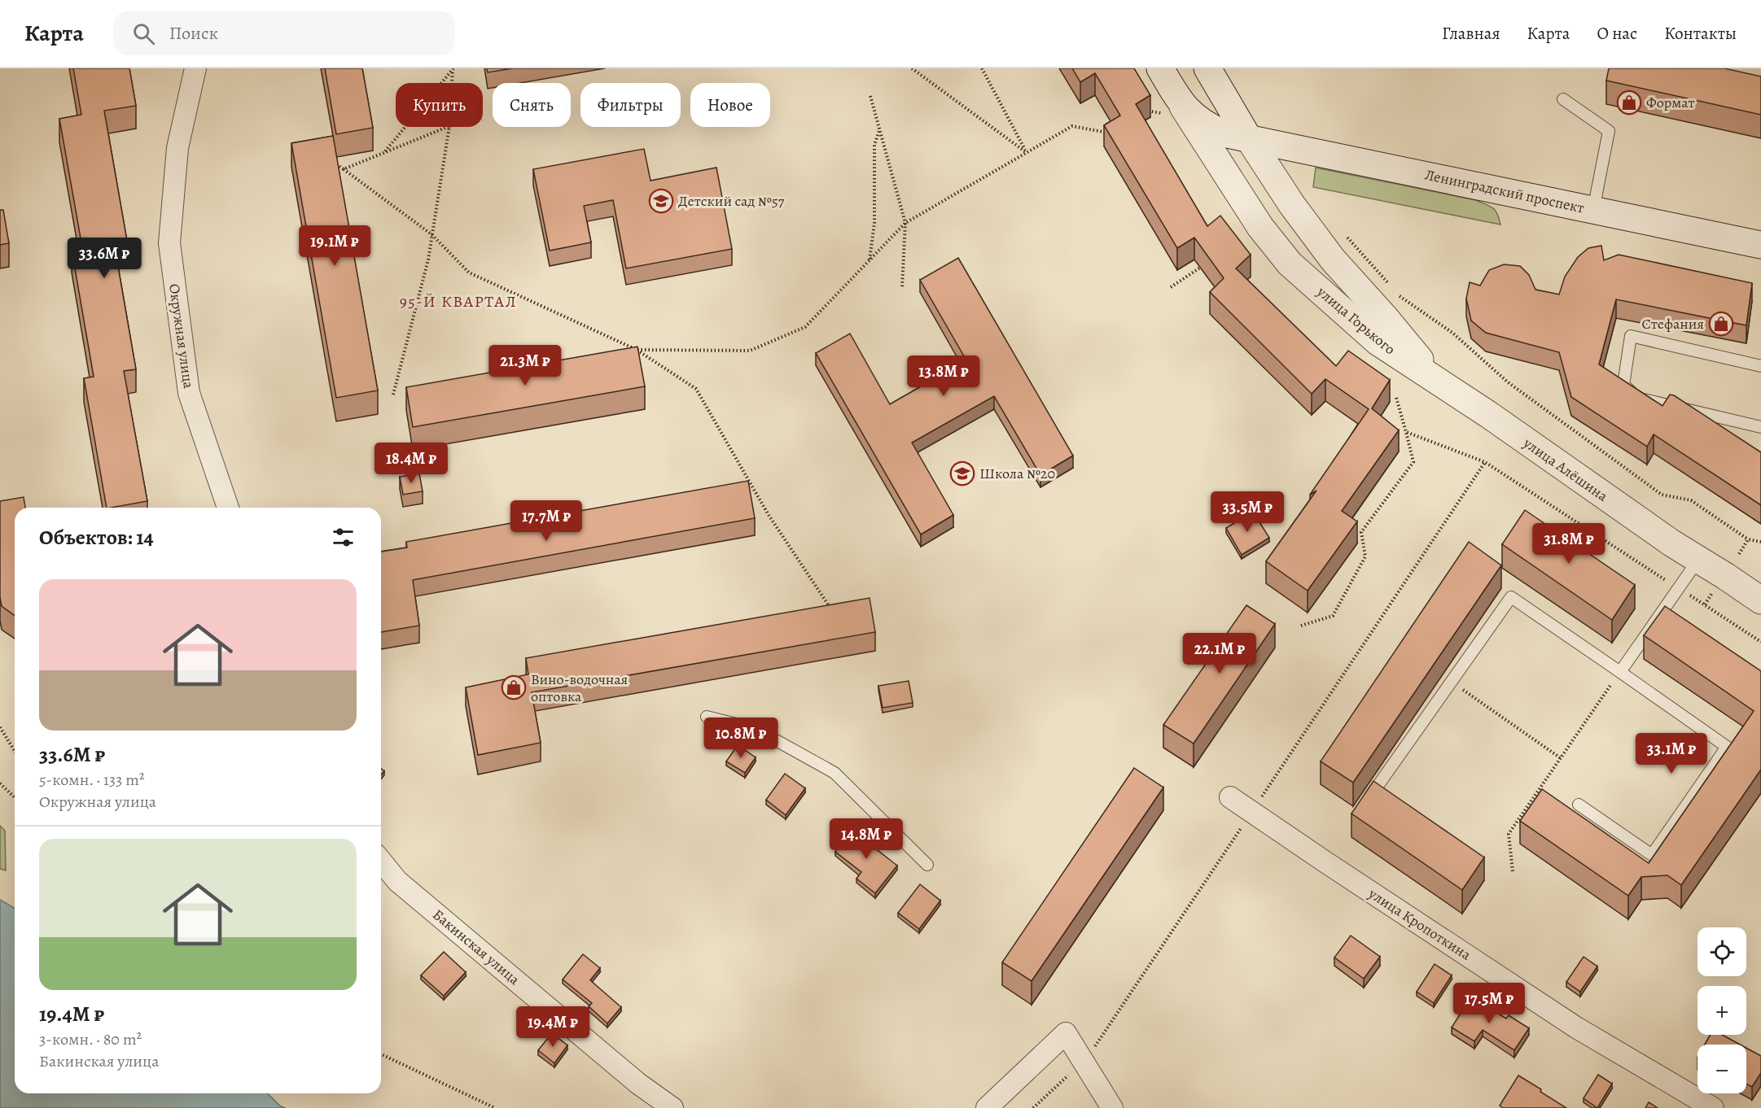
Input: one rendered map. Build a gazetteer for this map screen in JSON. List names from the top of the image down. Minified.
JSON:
{"streets":{"street":["Ленинградский проспект","улица Горького","Окружная улица","улица Алёшина","улица Кропоткина","Бакинская улица"]},"crossings":[["Ленинградский проспект","улица Горького"],["улица Горького","улица Алёшина"]],"districts":["95-Й КВАРТАЛ"],"places":{"shop":["Формат","Стефания","Вино-водочная оптовка"],"school or university":["Детский сад №57","Школа №20"]},"page":{"header":"Карта","search":"Поиск","nav":["Главная","Карта","О нас","Контакты"],"chip":["Купить","Снять","Фильтры","Новое"],"price":["19.1M ₽","33.6M ₽","21.3M ₽","13.8M ₽","18.4M ₽","33.5M ₽","17.7M ₽","31.8M ₽","22.1M ₽","10.8M ₽","33.1M ₽","14.8M ₽","17.5M ₽","19.4M ₽"],"heading":"Объектов: 14","list":[{"name":"33.6M ₽","note":"5-комн. · 133 m² · Окружная улица"},{"name":"19.4M ₽","note":"3-комн. · 80 m² · Бакинская улица"}],"map_buttons":["+","−"]}}
